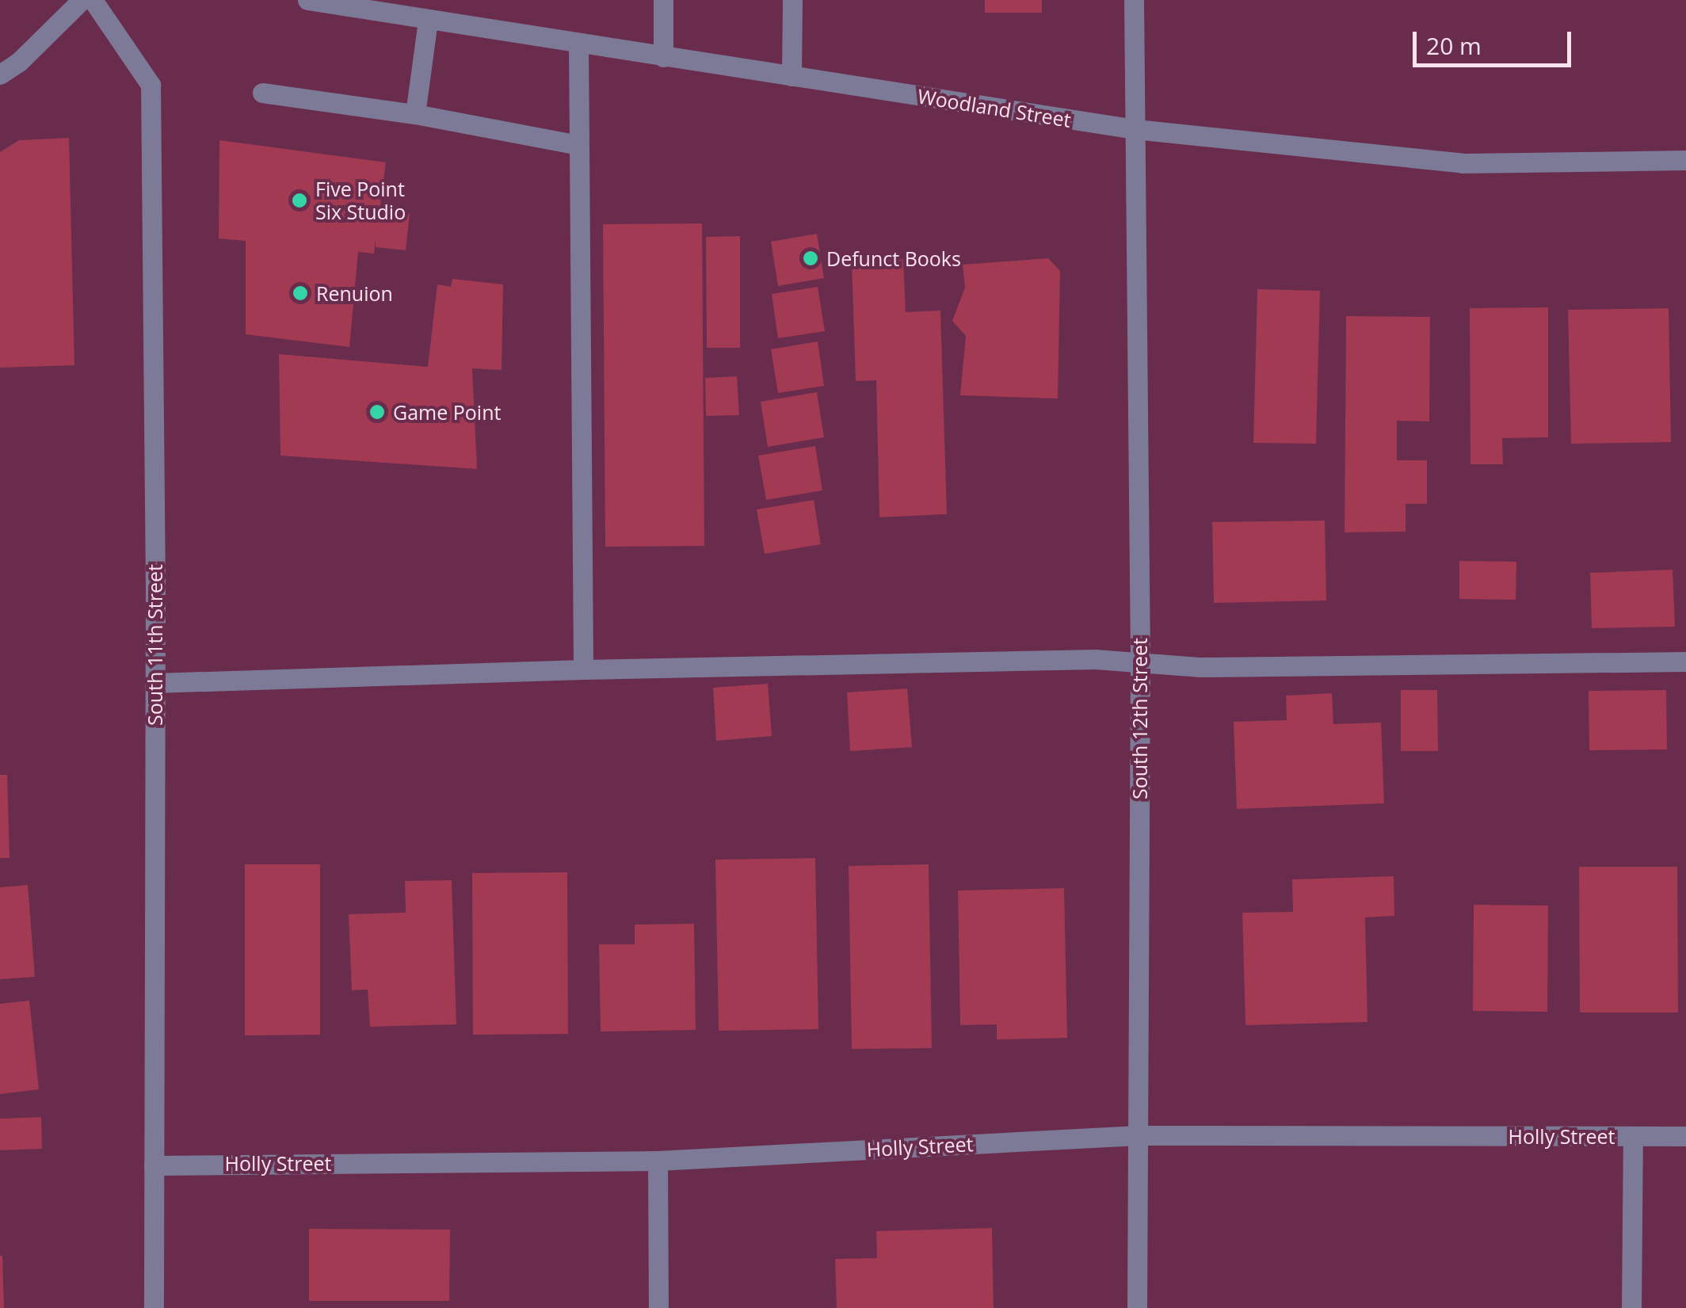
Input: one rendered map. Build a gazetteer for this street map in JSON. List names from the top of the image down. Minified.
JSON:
{"streets":{"street":["Woodland Street","South 11th Street","South 12th Street","Holly Street"]},"crossings":[["Woodland Street","South 12th Street"],["South 11th Street","Holly Street"],["South 12th Street","Holly Street"]],"places":["Five Point Six Studio","Defunct Books","Renuion","Game Point"],"scale_bar":"20 m"}
